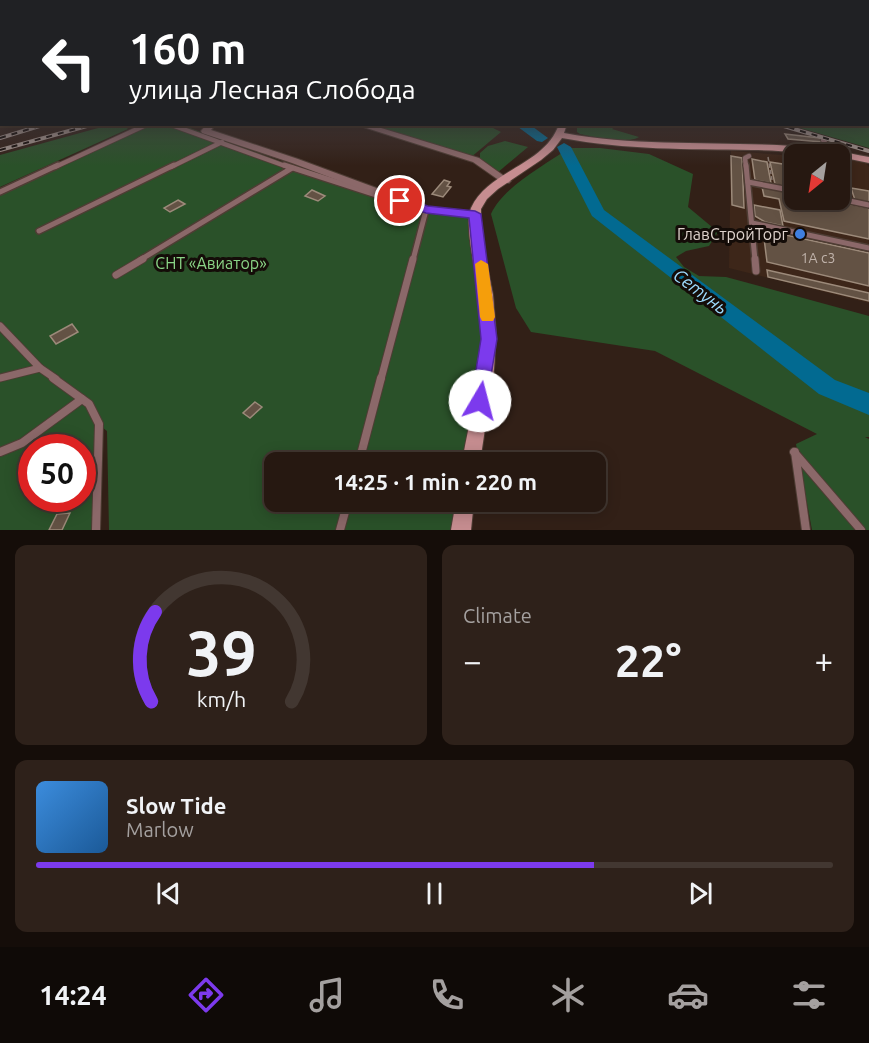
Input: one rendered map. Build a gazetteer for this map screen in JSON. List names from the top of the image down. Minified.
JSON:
{"water":["Сетунь"],"parks":["СНТ «Авиатор»"],"places":["ГлавСтройТорг"],"house_numbers":["1А с3"],"north":"bottom left","page":{"turn":["160 m","улица Лесная Слобода"],"limit":"50","trip":"14:25 · 1 min · 220 m","tile":"Climate","heat":["−","22°","+"],"song":["Slow Tide","Marlow"],"tabs":"14:24","gauge":["39","km/h"]}}
